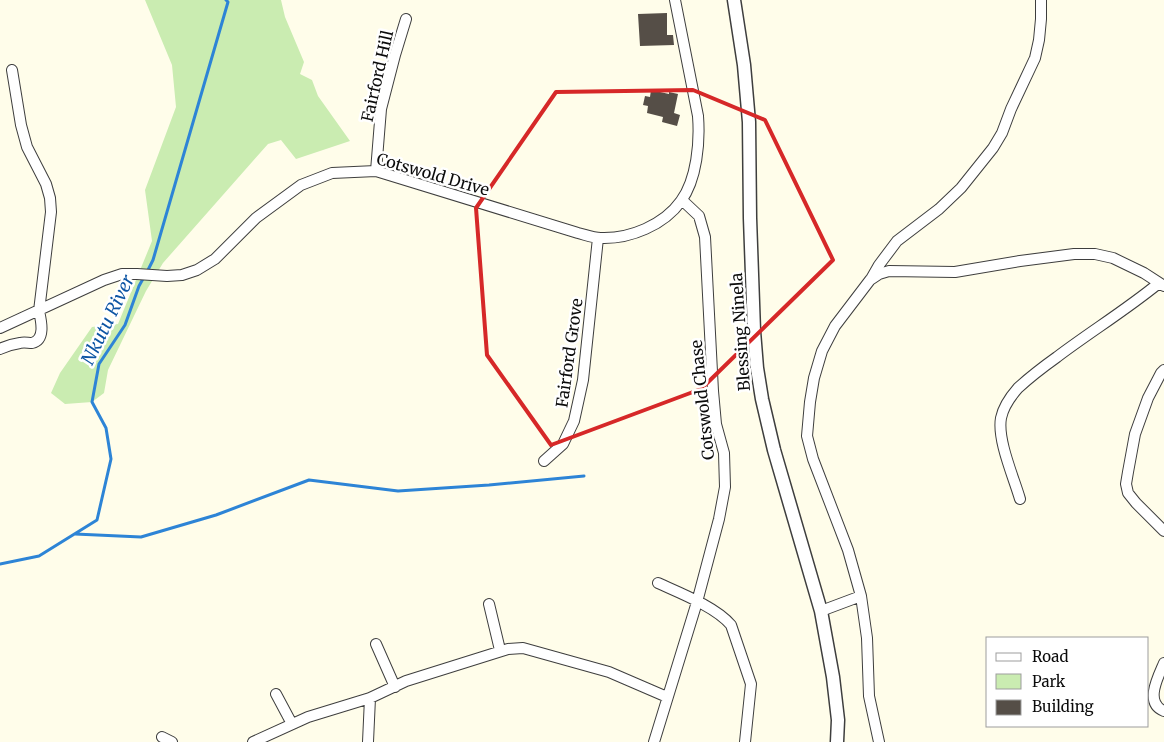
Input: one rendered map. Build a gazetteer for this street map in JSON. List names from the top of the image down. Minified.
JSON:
{"streets":{"street":["Fairford Hill","Cotswold Drive","Blessing Ninela","Fairford Grove","Cotswold Chase"]},"crossings":[["Fairford Hill","Cotswold Drive"],["Cotswold Drive","Fairford Grove"],["Cotswold Drive","Cotswold Chase"]],"water":["Nkutu River"],"legend":["Road","Park","Building"]}
